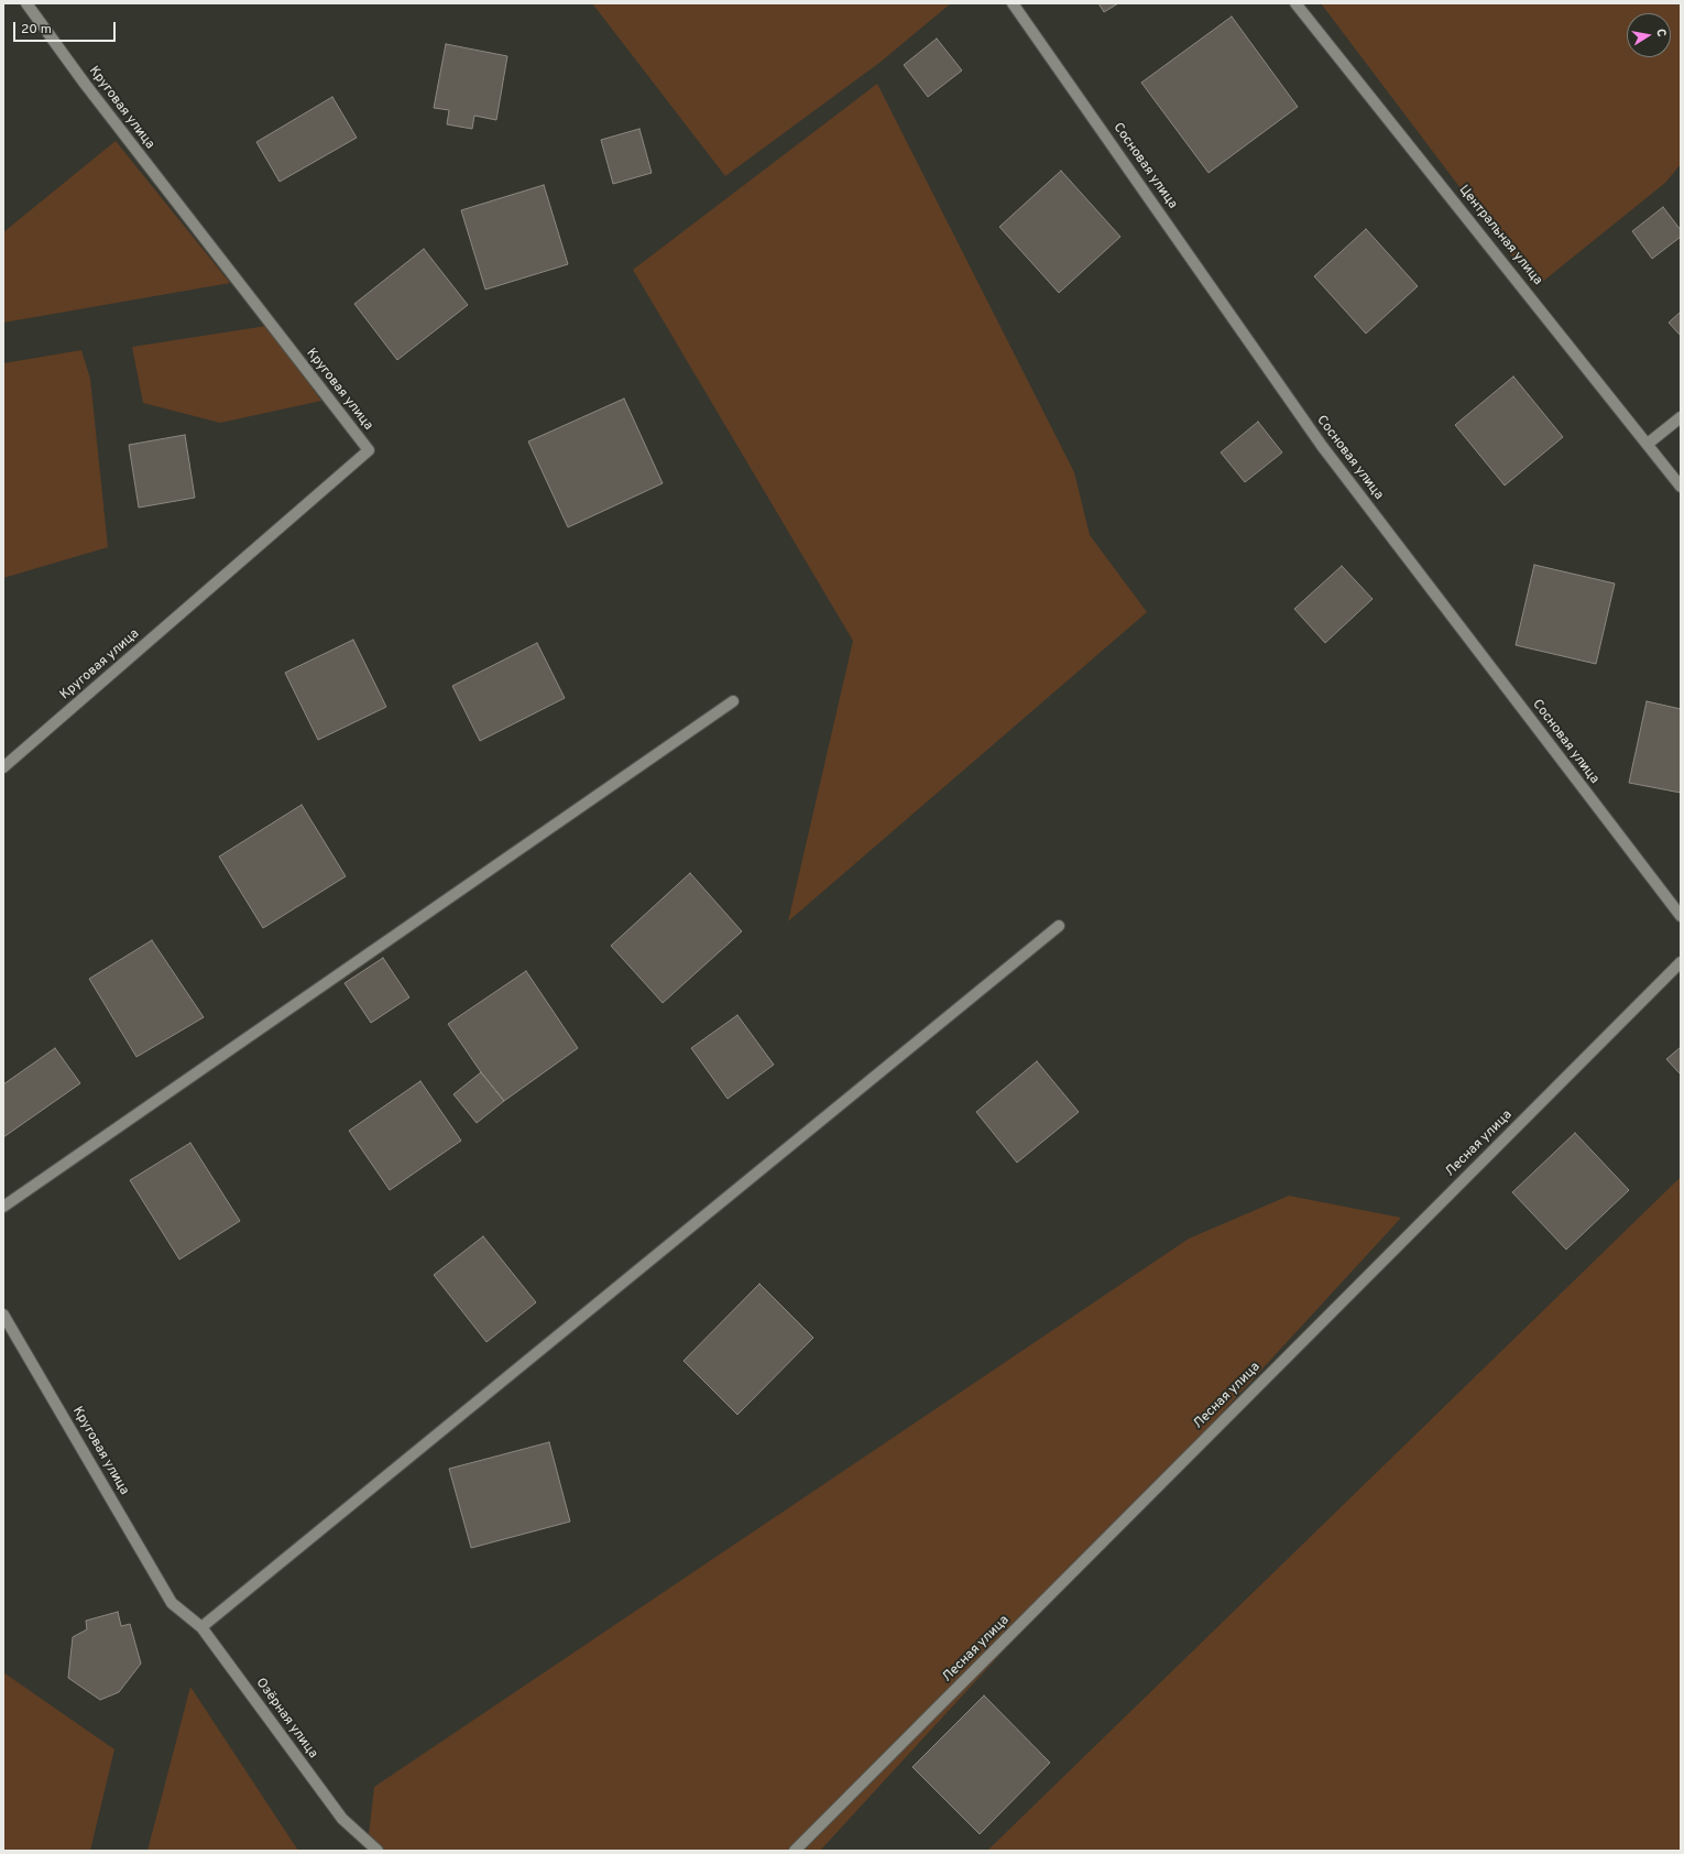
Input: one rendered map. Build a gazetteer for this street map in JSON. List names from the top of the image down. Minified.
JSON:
{"streets":{"street":["Круговая улица","Сосновая улица","Центральная улица","Лесная улица","Озёрная улица"]},"crossings":[["Круговая улица","Озёрная улица"]],"scale_bar":"20 m","north":"right"}
